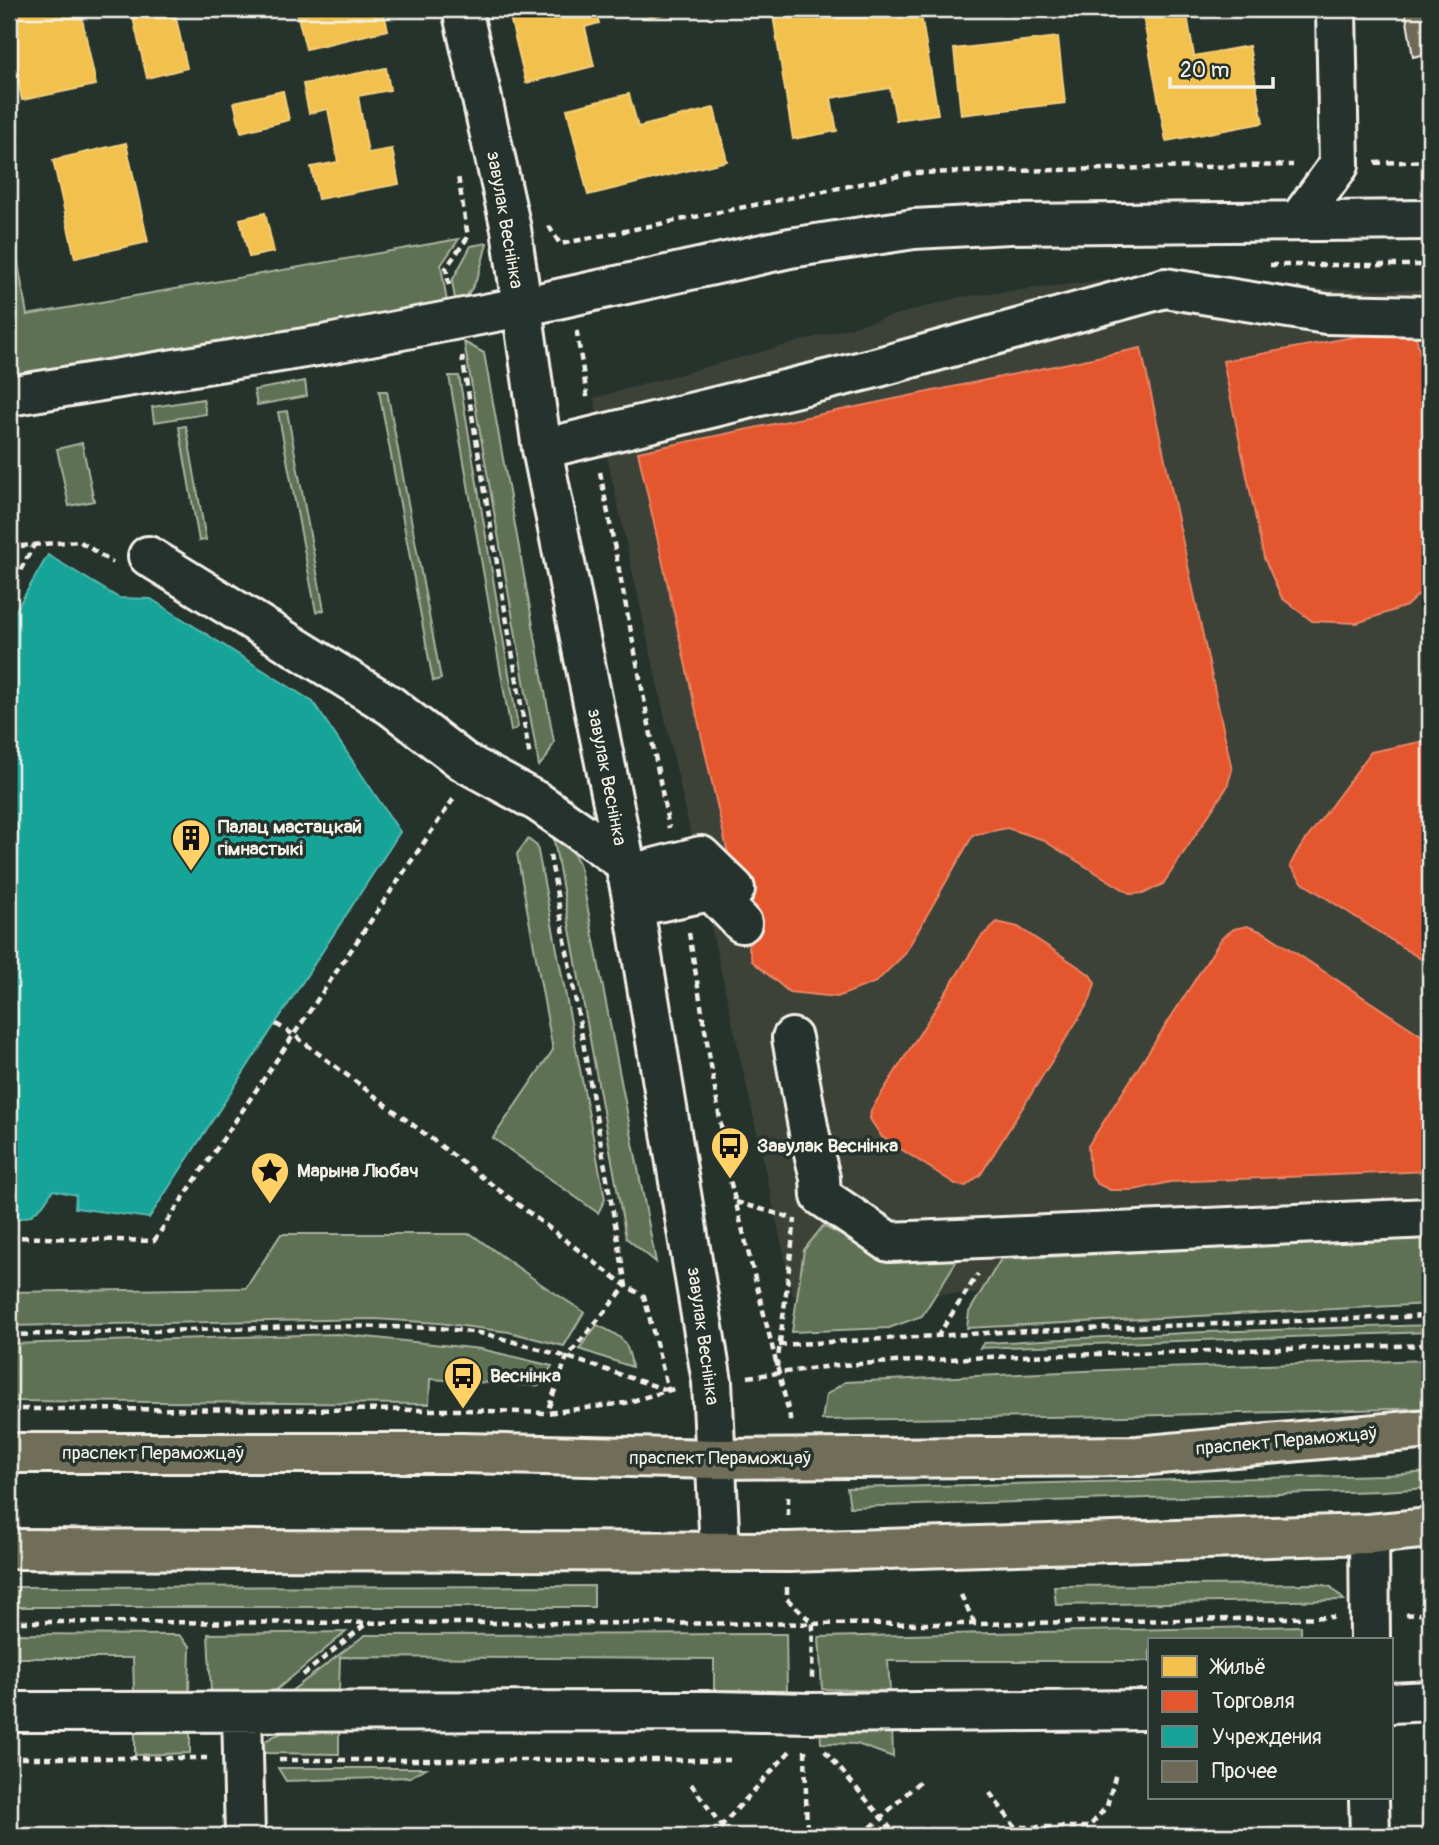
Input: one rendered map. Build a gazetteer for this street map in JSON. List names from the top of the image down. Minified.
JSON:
{"streets":{"main road":["праспект Пераможцаў"],"street":["завулак Веснінка"]},"crossings":[["завулак Веснінка","праспект Пераможцаў"]],"places":{"building":["Палац мастацкай гімнастыкі"],"bus stop":["Завулак Веснінка","Веснінка"],"place":["Марына Любач"]},"legend":["Жильё","Торговля","Учреждения","Прочее"],"scale_bar":"20 m"}
